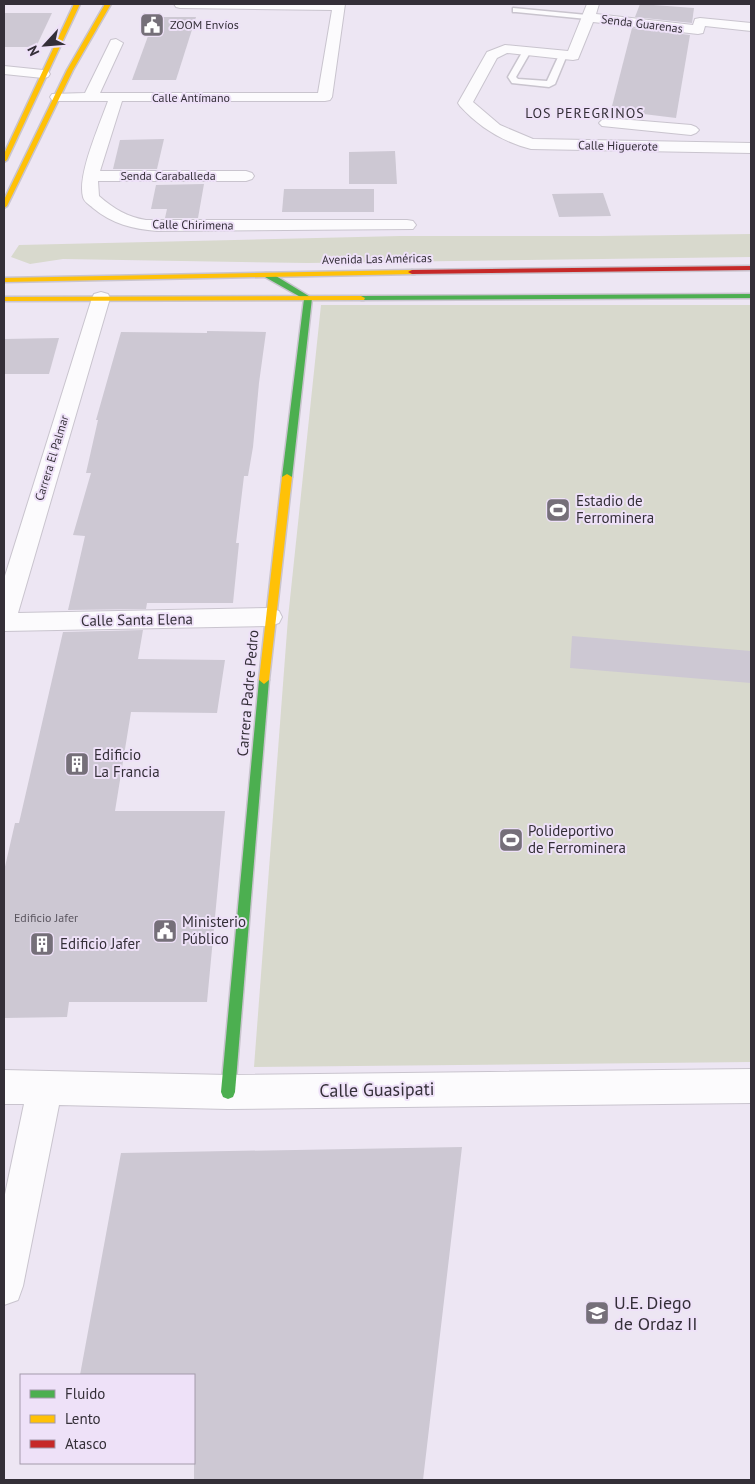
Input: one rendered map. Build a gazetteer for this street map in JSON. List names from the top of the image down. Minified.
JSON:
{"streets":{"street":["Senda Guarenas","Calle Antímano","Calle Higuerote","Senda Caraballeda","Calle Chirimena","Avenida Las Américas","Carrera El Palmar","Calle Santa Elena","Carrera Padre Pedro","Calle Guasipati"]},"crossings":[["Calle Antímano","Calle Chirimena"],["Senda Caraballeda","Calle Chirimena"],["Calle Santa Elena","Carrera Padre Pedro"],["Carrera Padre Pedro","Calle Guasipati"]],"districts":["LOS PEREGRINOS"],"places":{"public building":["ZOOM Envíos","Ministerio Público"],"sports":["Estadio de Ferrominera","Polideportivo de Ferrominera"],"building":["Edificio La Francia","Edificio Jafer"],"school or university":["U.E. Diego de Ordaz II"]},"house_numbers":["Edificio Jafer"],"legend":["Fluido","Lento","Atasco"],"north":"bottom left"}
